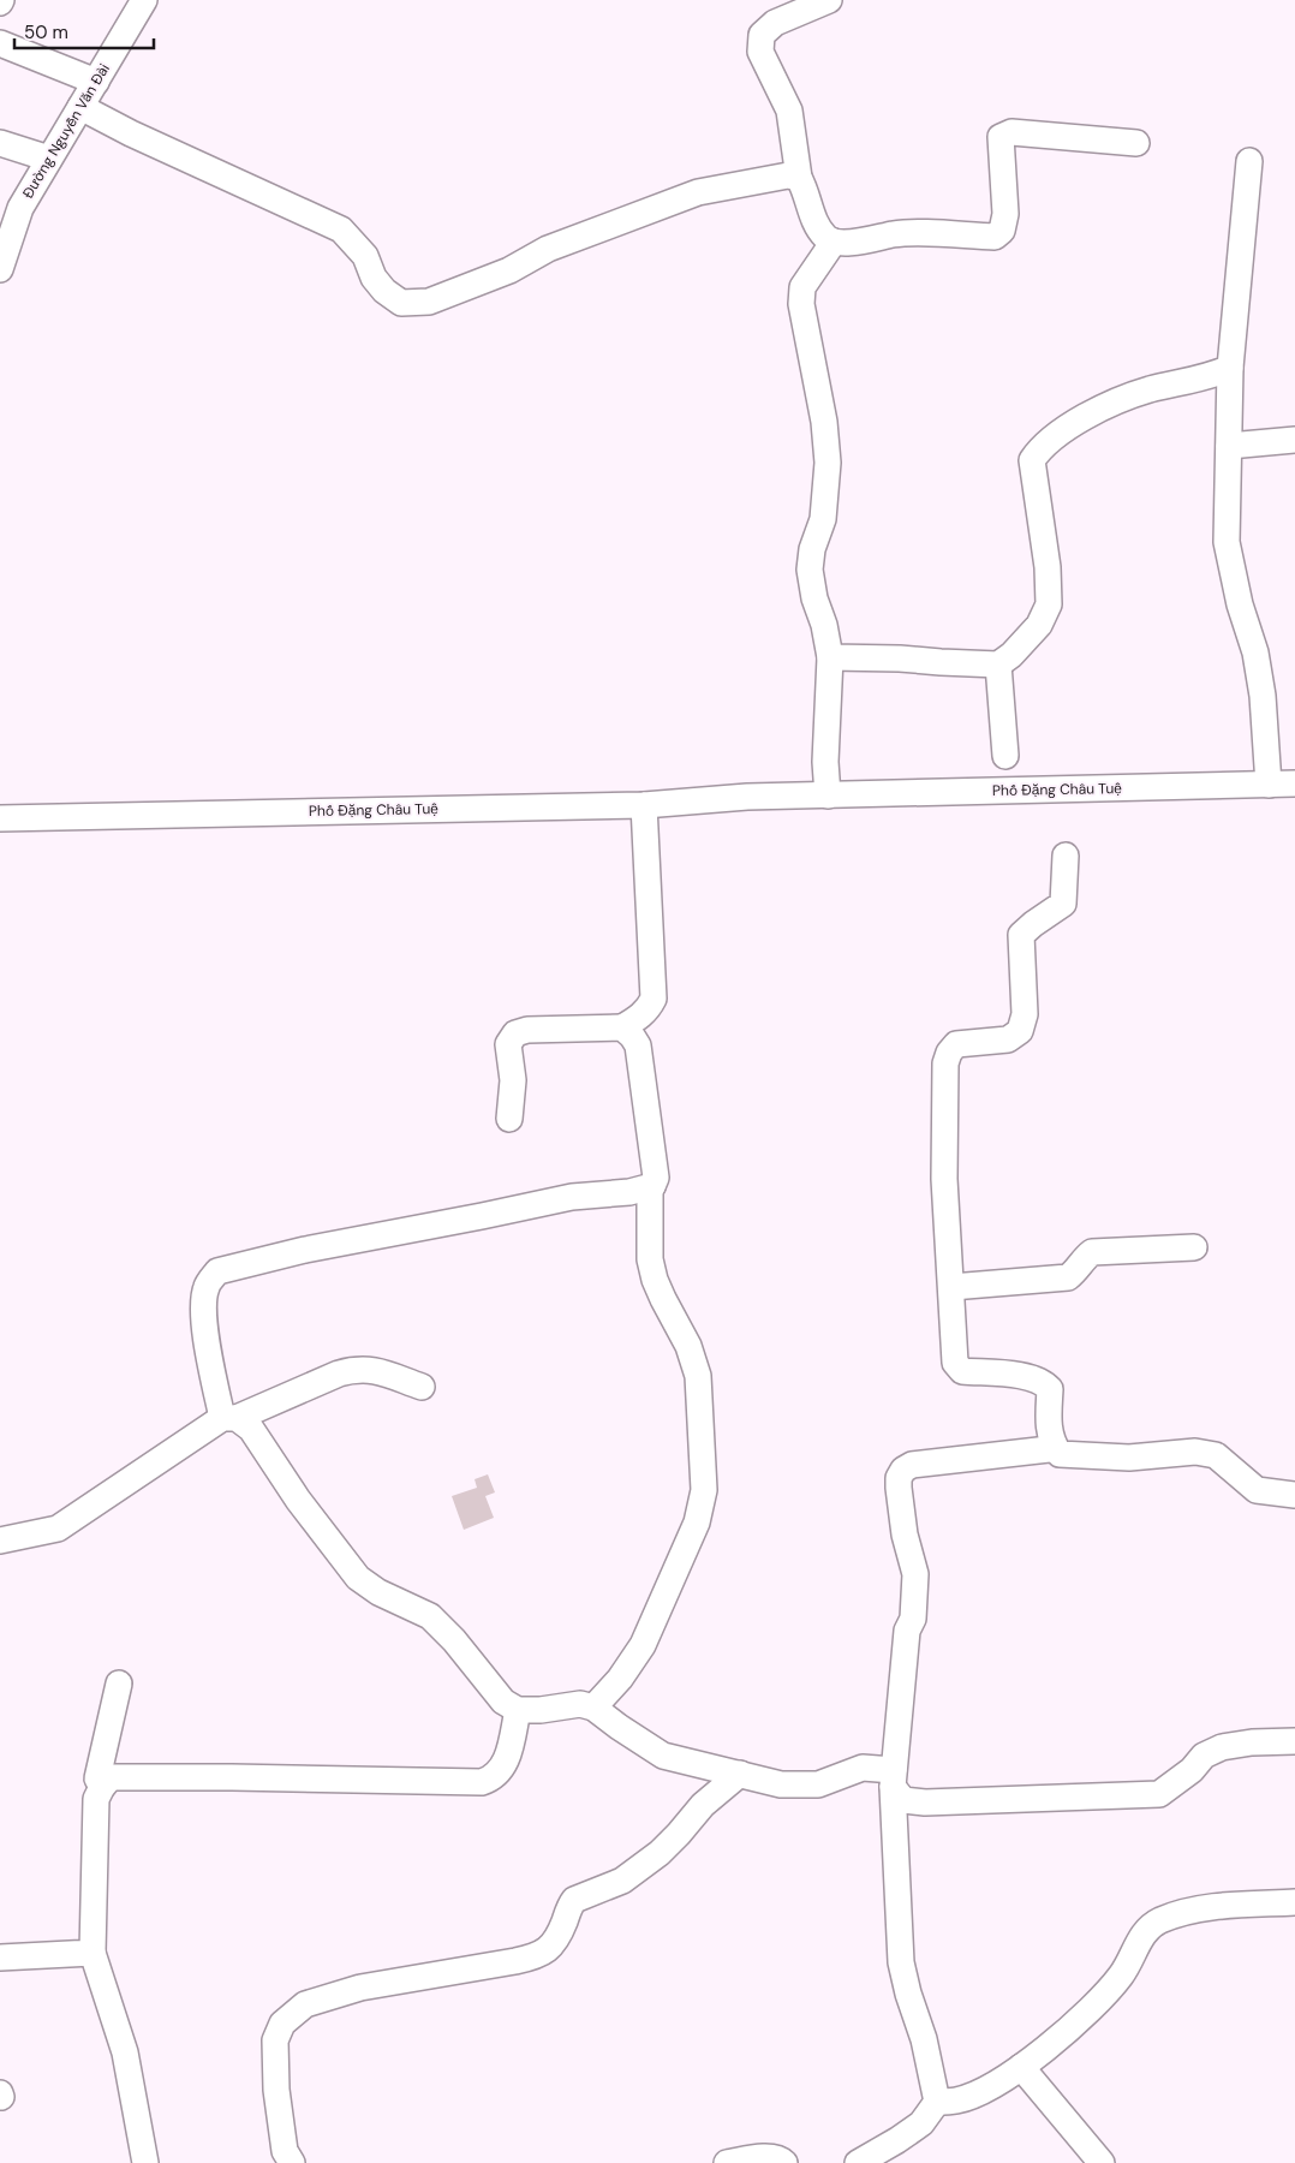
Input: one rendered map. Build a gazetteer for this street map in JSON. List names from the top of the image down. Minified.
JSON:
{"streets":{"street":["Đường Nguyễn Văn Đài","Phố Đặng Châu Tuệ"]},"scale_bar":"50 m"}
